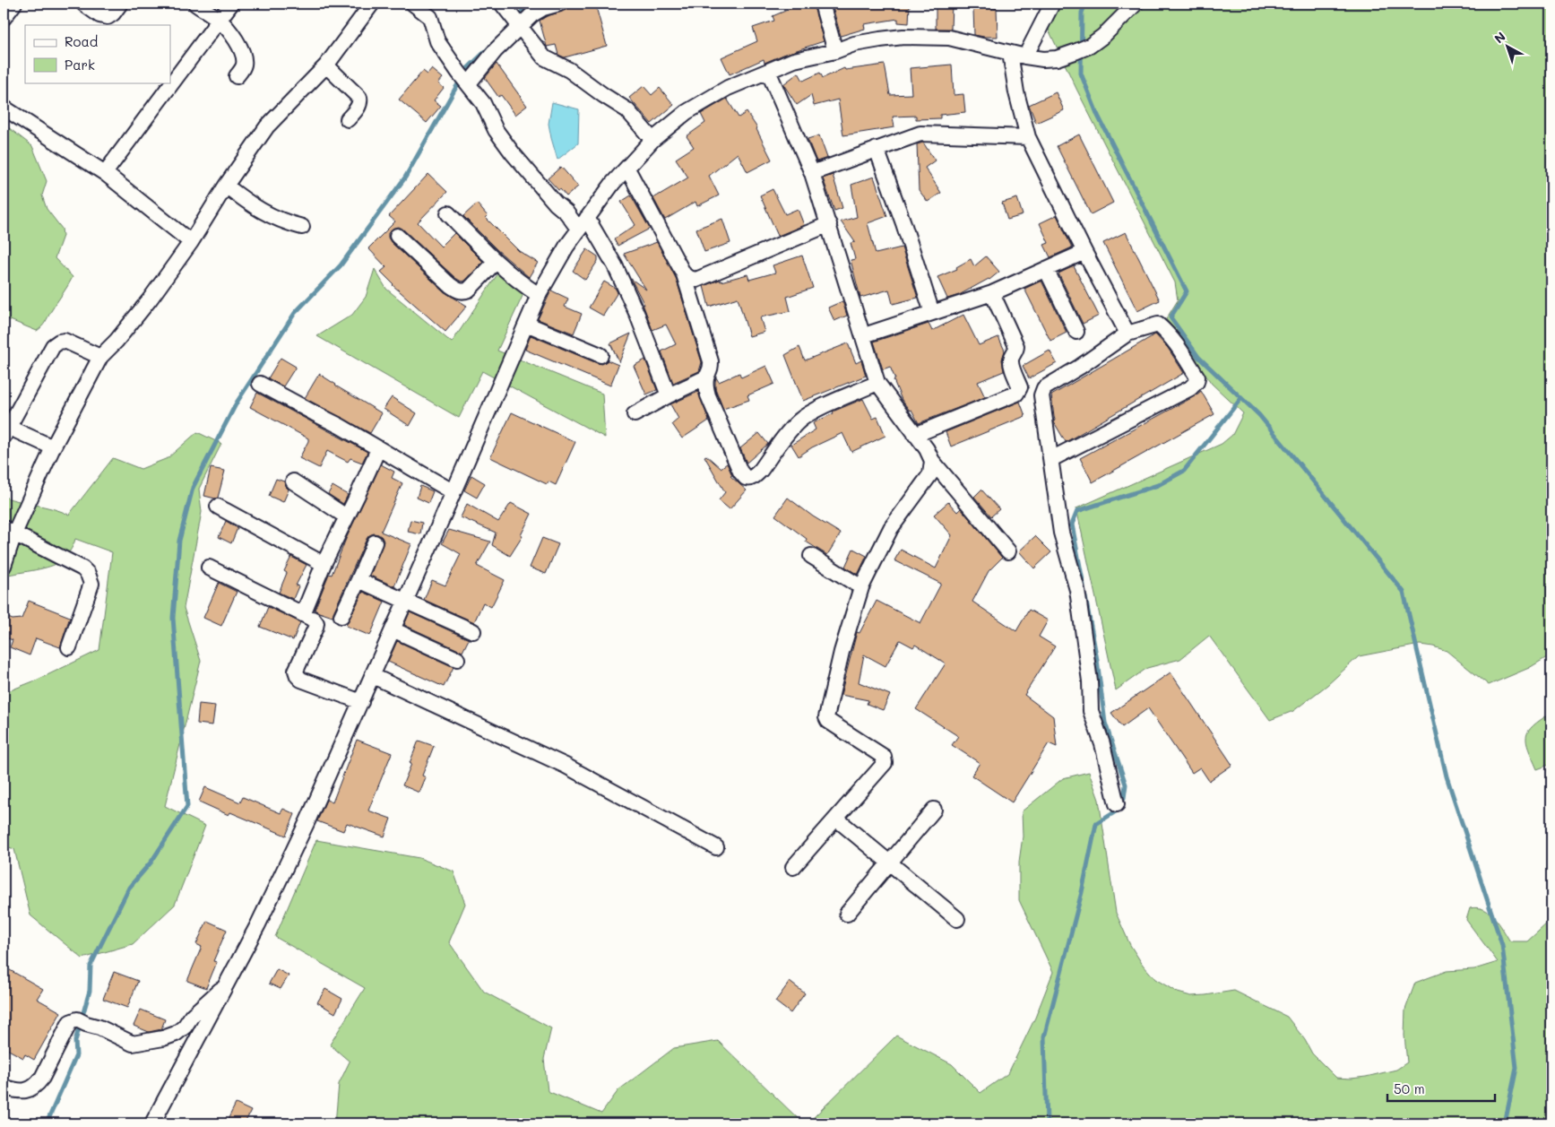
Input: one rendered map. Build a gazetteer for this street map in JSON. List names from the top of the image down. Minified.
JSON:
{"legend":["Road","Park"],"scale_bar":"50 m","north":"top left"}
